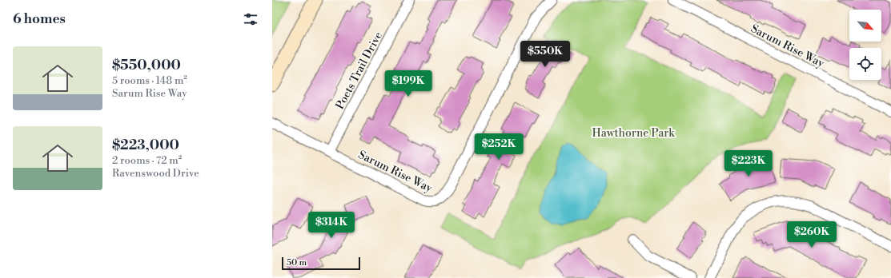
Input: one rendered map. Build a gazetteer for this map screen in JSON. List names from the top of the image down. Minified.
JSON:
{"streets":{"street":["Sarum Rise Way","Poets Trail Drive"]},"crossings":[["Sarum Rise Way","Poets Trail Drive"]],"parks":["Hawthorne Park"],"scale_bar":"50 m","north":"bottom right","page":{"heading":"6 homes","list":[{"name":"$550,000","note":"5 rooms · 148 m² · Sarum Rise Way"},{"name":"$223,000","note":"2 rooms · 72 m² · Ravenswood Drive"}],"price":["$550K","$199K","$252K","$223K","$314K","$260K"],"scale":"50 m"}}
